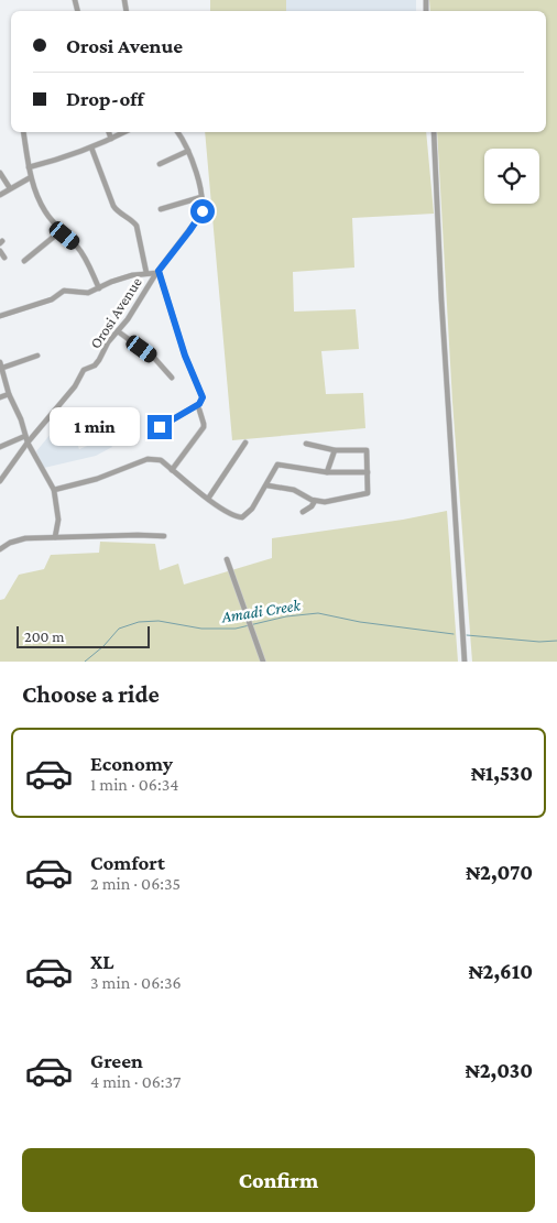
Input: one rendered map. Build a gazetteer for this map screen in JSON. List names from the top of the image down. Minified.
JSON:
{"streets":{"street":["Orosi Avenue"]},"water":["Amadi Creek"],"scale_bar":"200 m","page":{"banner":["Orosi Avenue","Drop-off"],"bubble":"1 min","scale":"200 m","heading":"Choose a ride","list":[{"name":"Economy","note":"1 min · 06:34","value":"₦1,530"},{"name":"Comfort","note":"2 min · 06:35","value":"₦2,070"},{"name":"XL","note":"3 min · 06:36","value":"₦2,610"},{"name":"Green","note":"4 min · 06:37","value":"₦2,030"}],"buttons":"Confirm"}}
